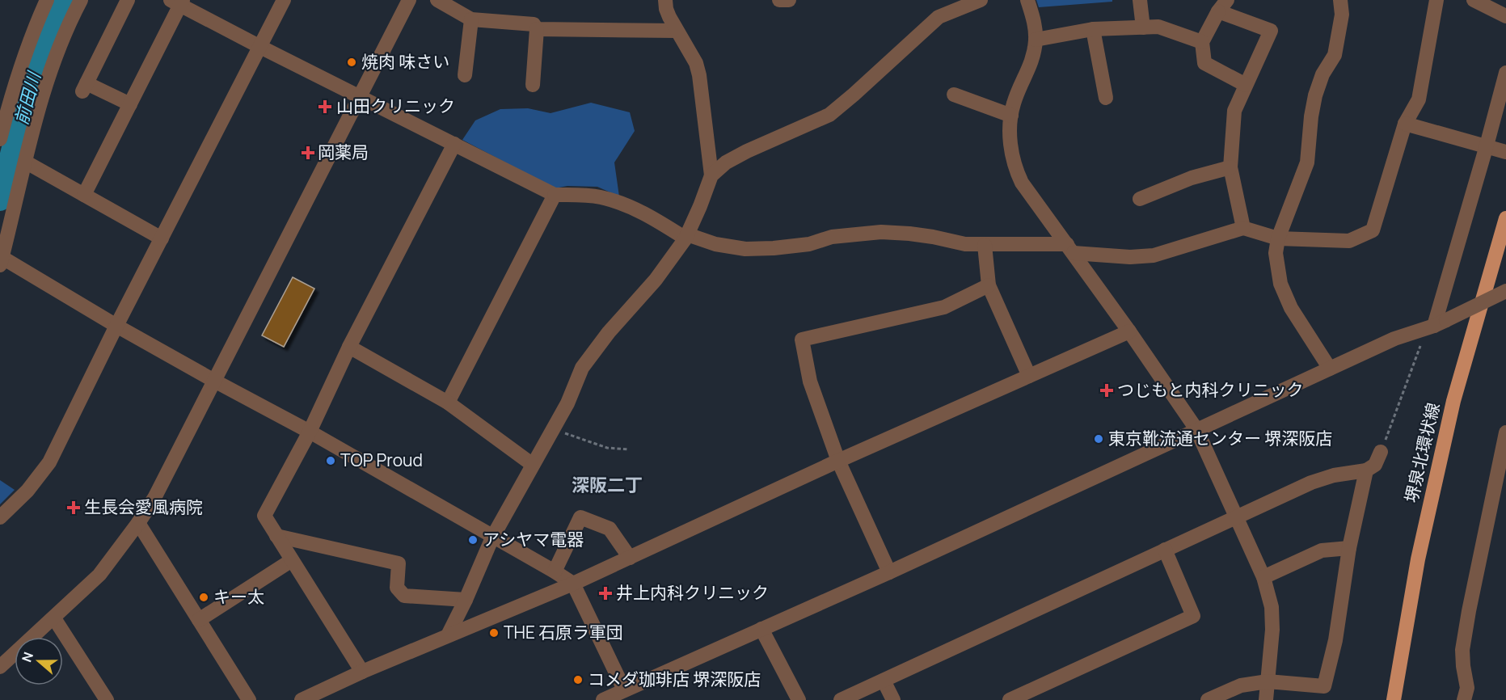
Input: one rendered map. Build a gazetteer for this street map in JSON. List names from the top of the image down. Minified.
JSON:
{"streets":{"main road":["堺泉北環状線"]},"districts":["深阪二丁"],"water":["前田川"],"places":{"other":["焼肉 味さい","東京靴流通センター 堺深阪店","TOP Proud","アシヤマ電器","キー太","THE 石原ラ軍団","コメダ珈琲店 堺深阪店"],"health":["山田クリニック","岡薬局","つじもと内科クリニック","生長会愛風病院","井上内科クリニック"]},"north":"left"}
